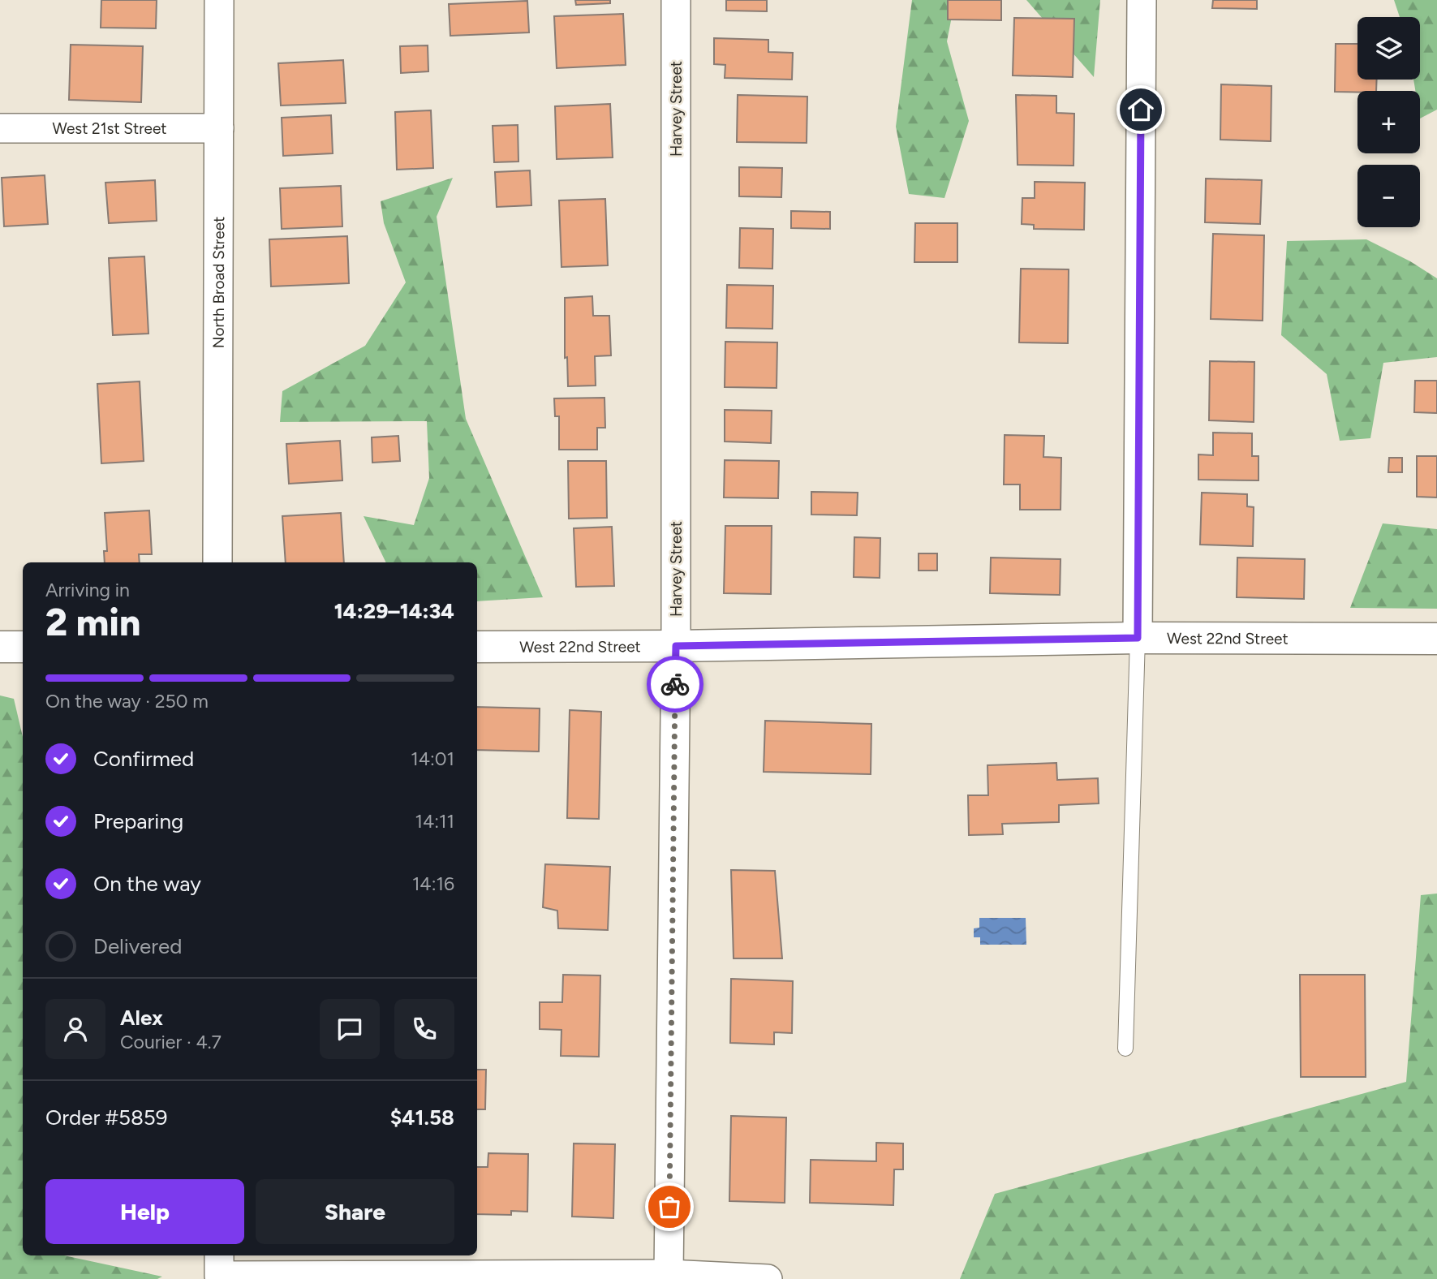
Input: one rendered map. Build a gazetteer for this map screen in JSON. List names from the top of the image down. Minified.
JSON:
{"streets":{"street":["Harvey Street","West 21st Street","North Broad Street","West 22nd Street"]},"crossings":[["Harvey Street","West 22nd Street"],["West 21st Street","North Broad Street"]],"page":{"map_buttons":["+","−"],"heading":["2 min","Arriving in","14:29–14:34"],"panel":["Alex","Courier · 4.7","Order #5859","$41.58"],"bar":"On the way · 250 m","list":[["Confirmed","14:01"],["Preparing","14:11"],["On the way","14:16"],"Delivered"],"buttons":["Help","Share"]}}
